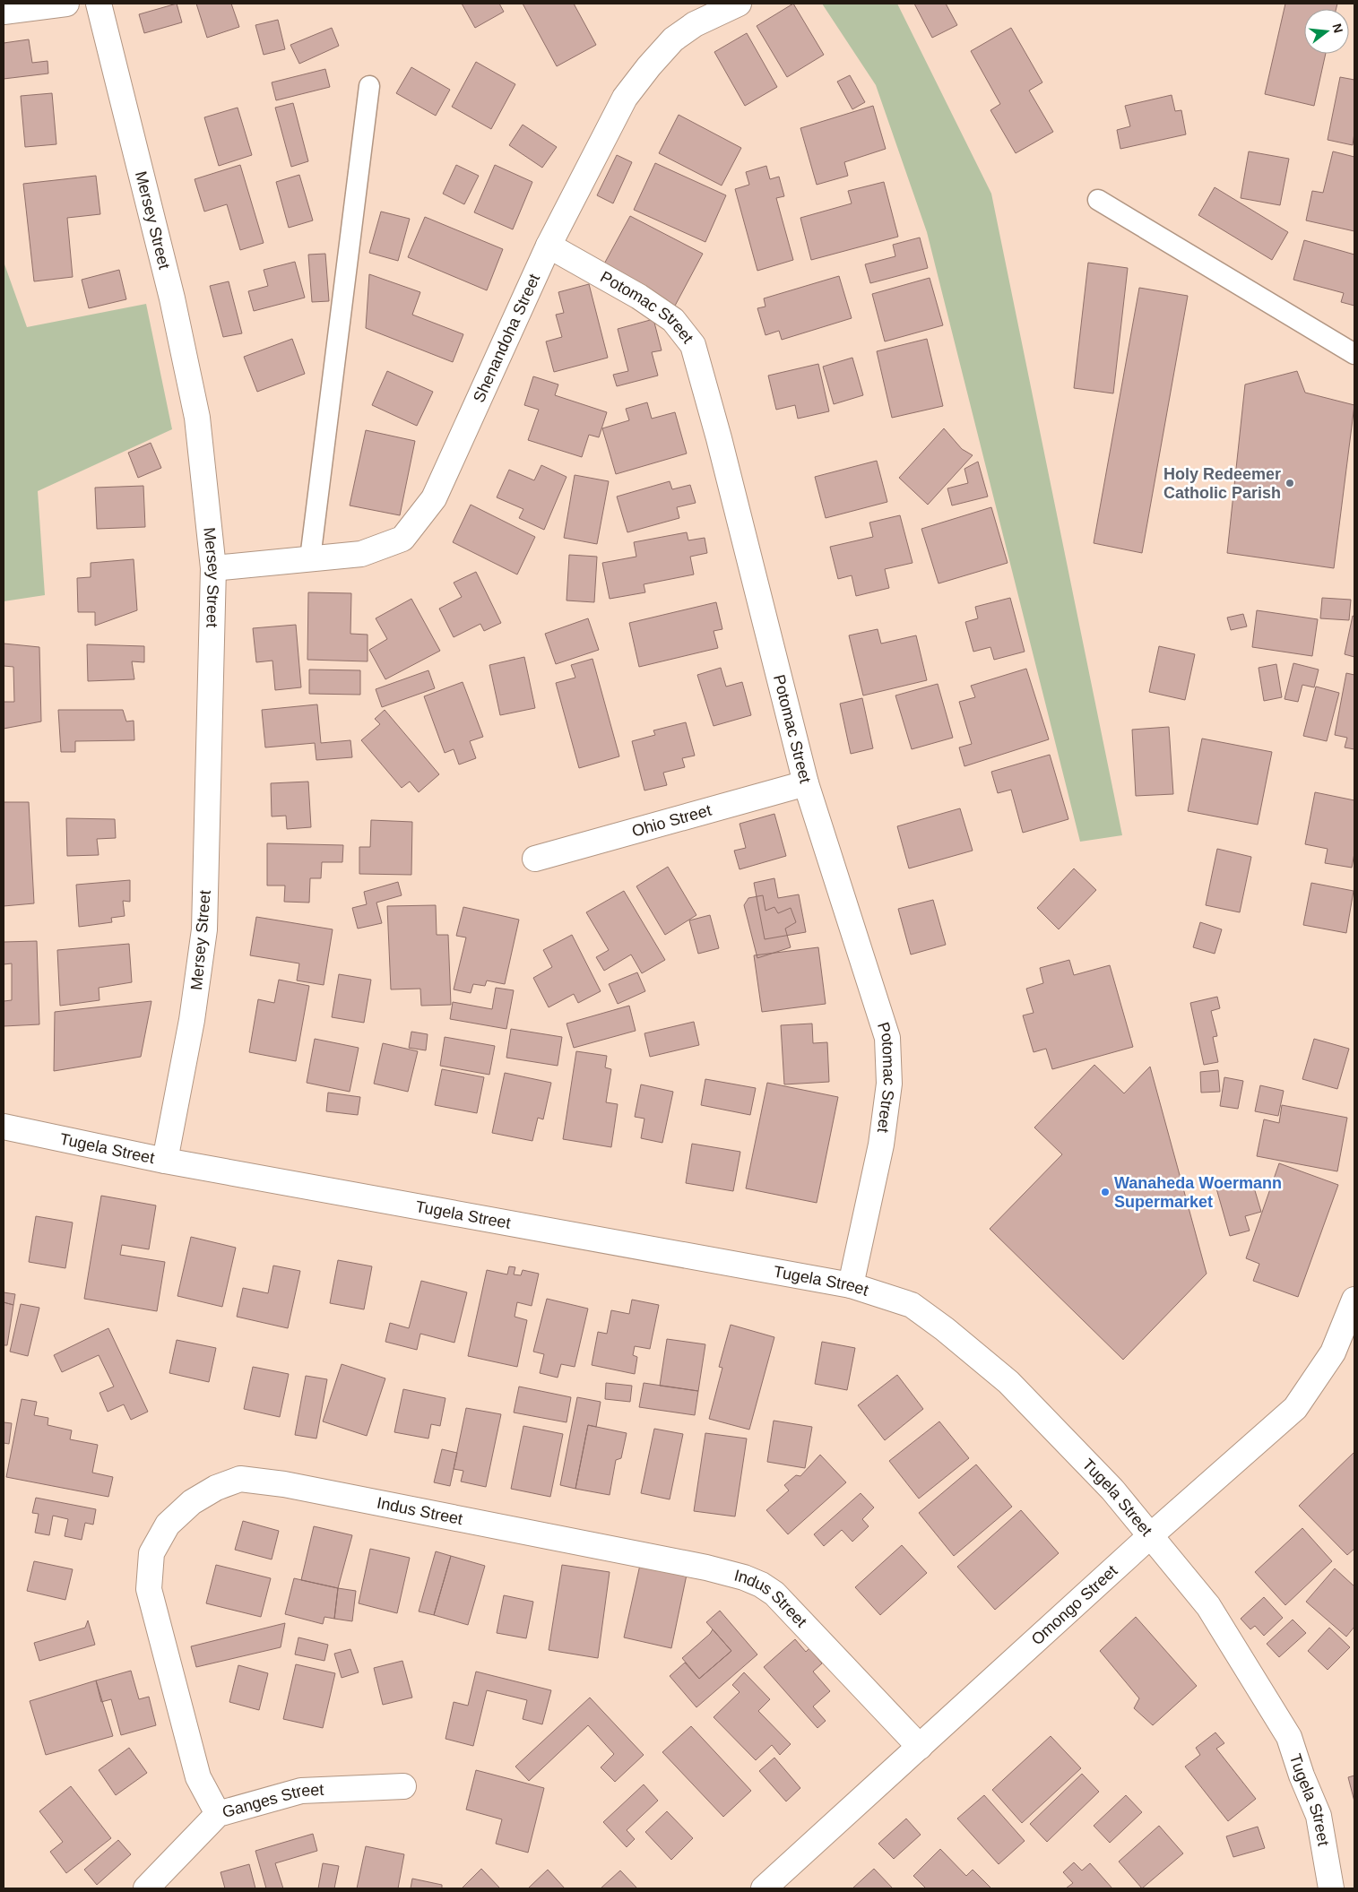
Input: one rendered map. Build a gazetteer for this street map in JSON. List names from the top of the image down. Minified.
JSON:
{"streets":{"street":["Mersey Street","Potomac Street","Shenandoha Street","Ohio Street","Tugela Street","Indus Street","Omongo Street","Ganges Street"]},"crossings":[["Mersey Street","Shenandoha Street"],["Mersey Street","Tugela Street"],["Potomac Street","Shenandoha Street"],["Potomac Street","Ohio Street"],["Potomac Street","Tugela Street"],["Tugela Street","Omongo Street"],["Indus Street","Omongo Street"],["Indus Street","Ganges Street"]],"places":["Holy Redeemer Catholic Parish","Wanaheda Woermann Supermarket"],"north":"right"}
